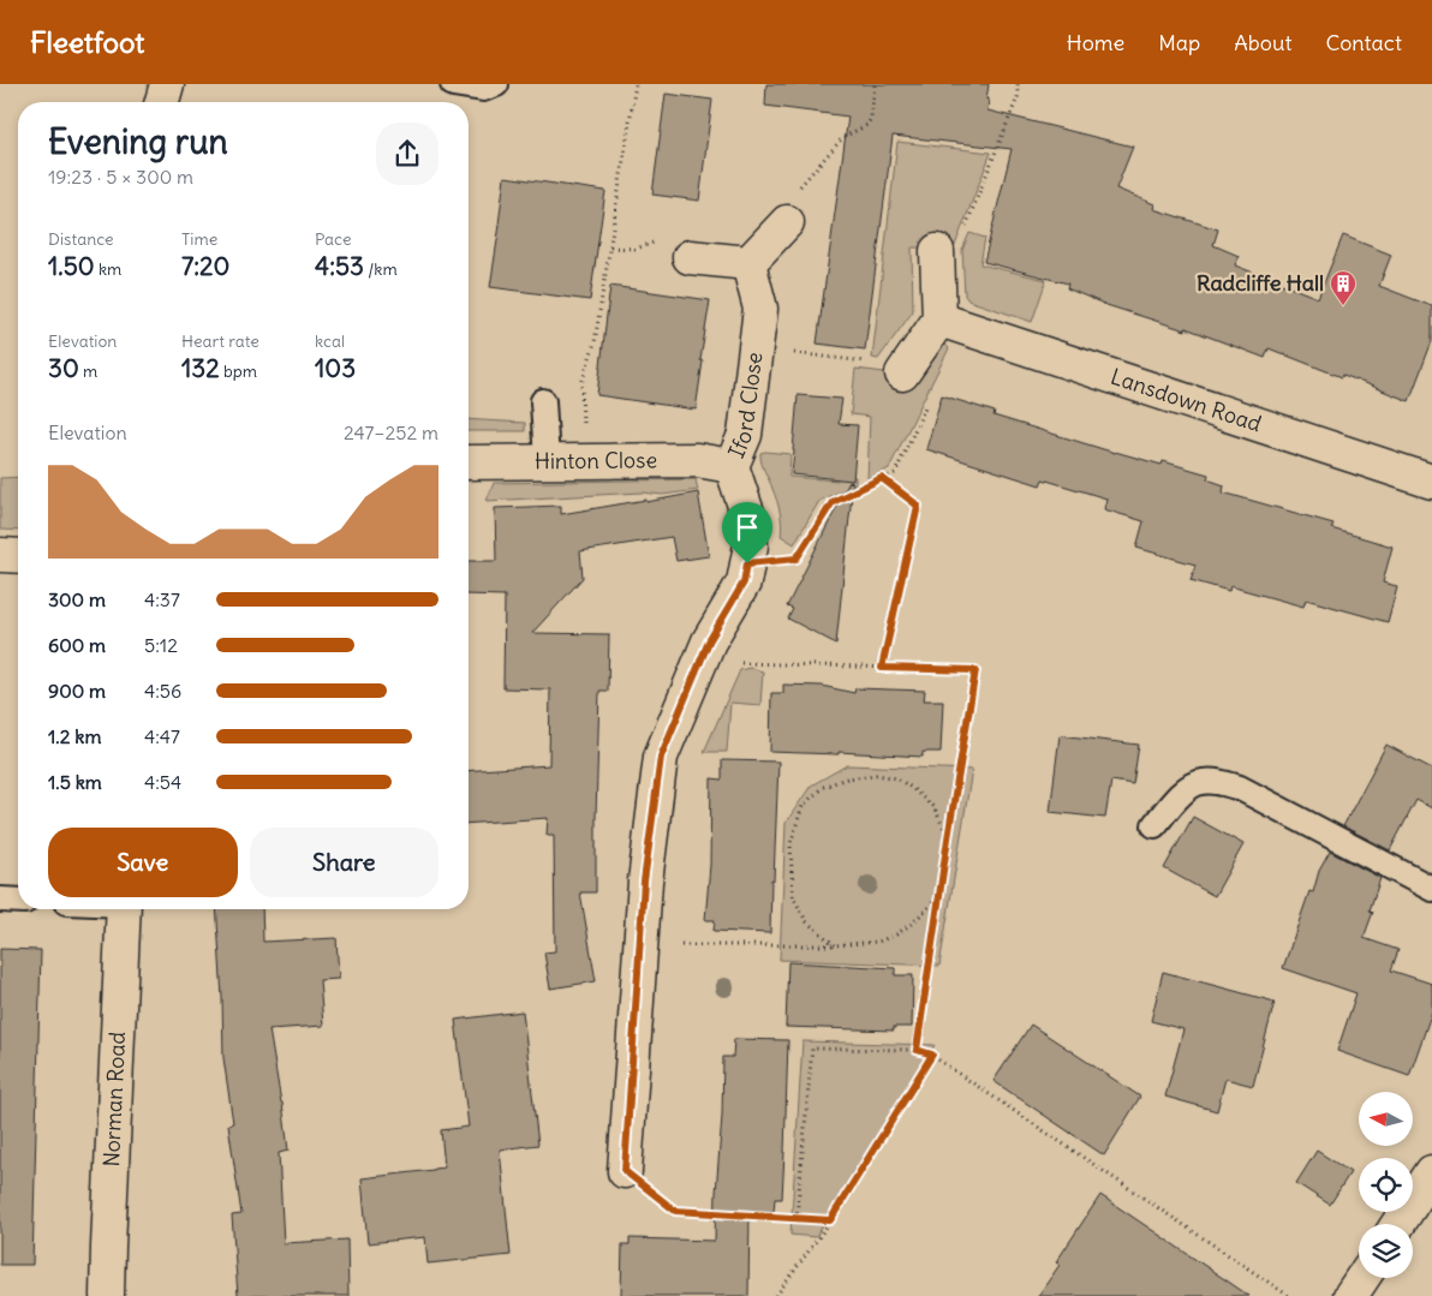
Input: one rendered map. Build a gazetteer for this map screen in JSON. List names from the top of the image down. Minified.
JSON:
{"streets":{"main road":["Lansdown Road","Iford Close","Hinton Close","Norman Road"]},"crossings":[["Iford Close","Hinton Close"]],"places":{"building":["Radcliffe Hall"]},"north":"left","page":{"header":"Fleetfoot","nav":["Home","Map","About","Contact"],"heading":["Evening run","19:23 · 5 × 300 m"],"stats":[["Distance","1.50 km"],["Time","7:20"],["Pace","4:53 /km"],["Elevation","30 m"],["Heart rate","132 bpm"],["kcal","103"]],"chart":["Elevation","247–252 m"],"list":[{"name":"300 m","note":"4:37"},{"name":"600 m","note":"5:12"},{"name":"900 m","note":"4:56"},{"name":"1.2 km","note":"4:47"},{"name":"1.5 km","note":"4:54"}],"buttons":["Save","Share"]}}
